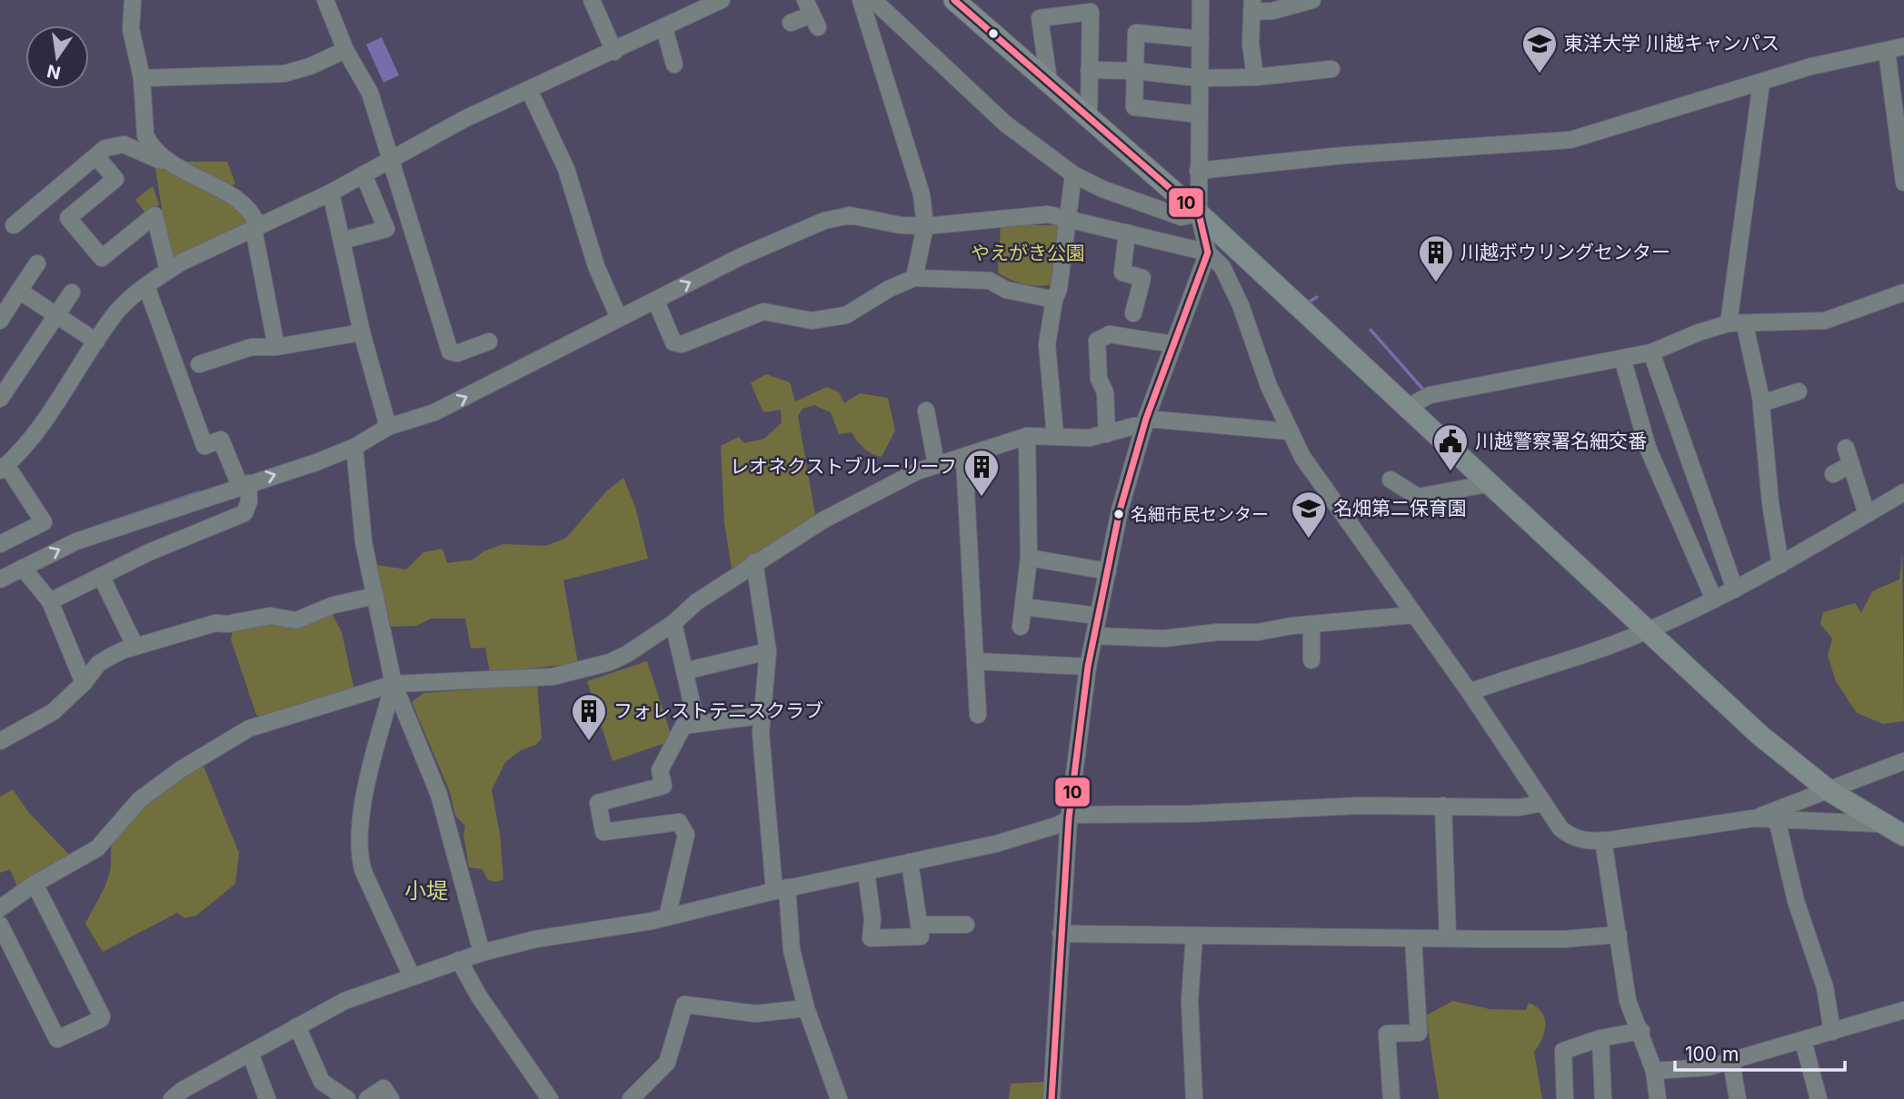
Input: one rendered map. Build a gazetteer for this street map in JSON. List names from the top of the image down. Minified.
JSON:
{"districts":["小堤"],"parks":["やえがき公園"],"places":{"school or university":["東洋大学 川越キャンパス","名畑第二保育園"],"building":["川越ボウリングセンター","レオネクストブルーリーフ","フォレストテニスクラブ"],"public building":["川越警察署名細交番"],"other":["名細市民センター"]},"lines":["transit line 10"],"scale_bar":"100 m","north":"bottom"}
